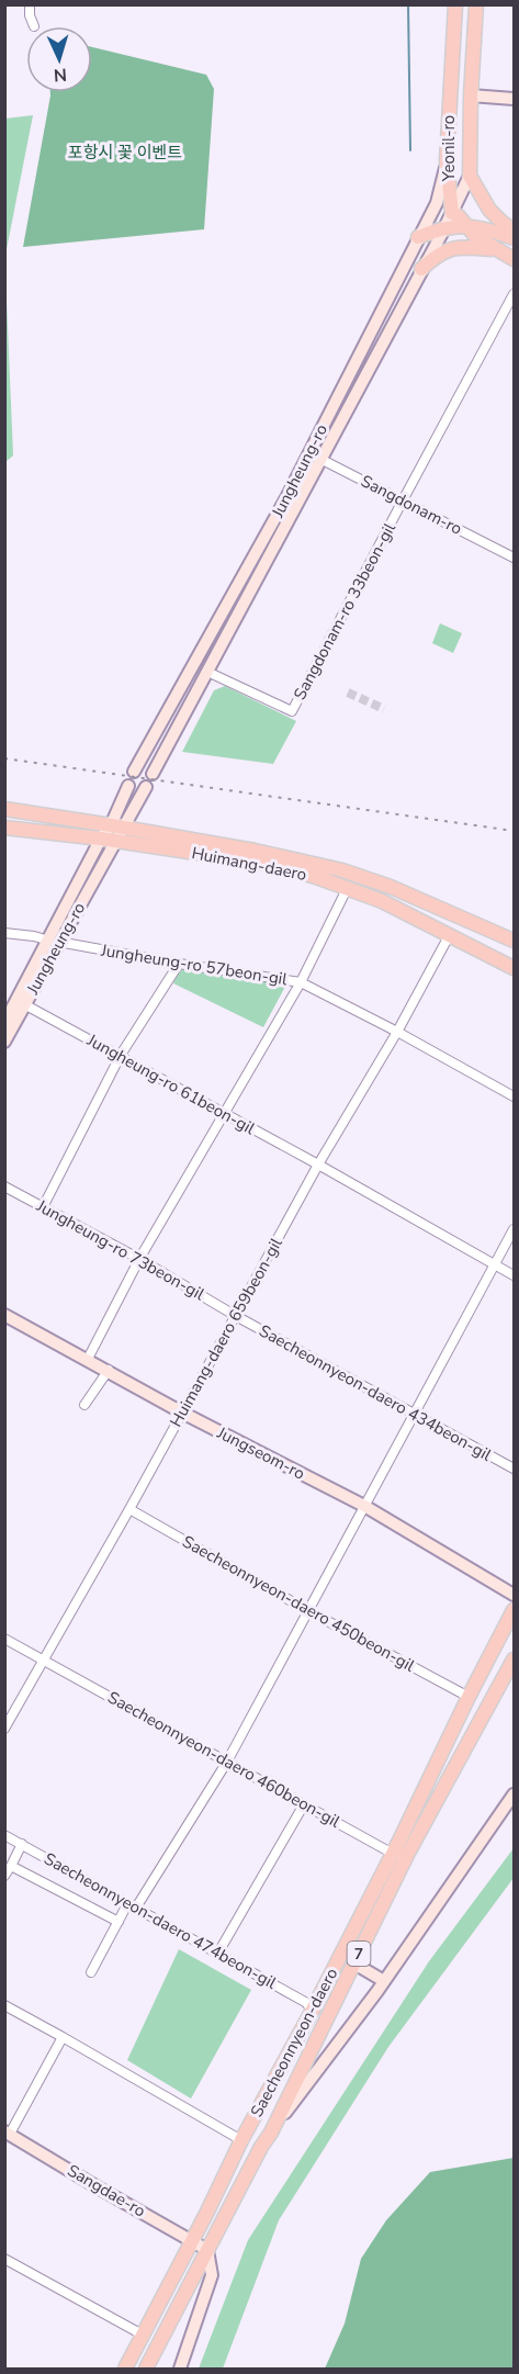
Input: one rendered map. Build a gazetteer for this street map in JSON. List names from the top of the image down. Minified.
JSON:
{"streets":{"main road":["Yeonil-ro","Jungheung-ro","Huimang-daero","Jungseom-ro","7","Saecheonnyeon-daero","Sangdae-ro"],"street":["Sangdonam-ro","Sangdonam-ro 33beon-gil","Jungheung-ro 57beon-gil","Jungheung-ro 61beon-gil","Jungheung-ro 73beon-gil","Huimang-daero 659beon-gil","Saecheonnyeon-daero 434beon-gil","Saecheonnyeon-daero 450beon-gil","Saecheonnyeon-daero 460beon-gil","Saecheonnyeon-daero 474beon-gil"]},"crossings":[["Yeonil-ro","Jungheung-ro"],["Jungheung-ro","Sangdonam-ro"],["Jungheung-ro","Sangdonam-ro 33beon-gil"],["Jungheung-ro","Huimang-daero"],["Jungheung-ro","Jungheung-ro 57beon-gil"],["Jungheung-ro","Jungheung-ro 61beon-gil"],["Sangdonam-ro","Sangdonam-ro 33beon-gil"],["Huimang-daero","Huimang-daero 659beon-gil"],["Jungheung-ro 57beon-gil","Huimang-daero 659beon-gil"],["Jungheung-ro 61beon-gil","Huimang-daero 659beon-gil"],["Jungheung-ro 73beon-gil","Huimang-daero 659beon-gil"],["Jungheung-ro 73beon-gil","Saecheonnyeon-daero 434beon-gil"],["Huimang-daero 659beon-gil","Saecheonnyeon-daero 434beon-gil"],["Huimang-daero 659beon-gil","Jungseom-ro"],["Huimang-daero 659beon-gil","Saecheonnyeon-daero 450beon-gil"],["Huimang-daero 659beon-gil","Saecheonnyeon-daero 460beon-gil"],["Saecheonnyeon-daero 450beon-gil","Saecheonnyeon-daero"],["Saecheonnyeon-daero 460beon-gil","Saecheonnyeon-daero"],["Saecheonnyeon-daero 474beon-gil","Saecheonnyeon-daero"],["Saecheonnyeon-daero","Sangdae-ro"]],"parks":["포항시 꽃 이벤트"],"north":"bottom"}
